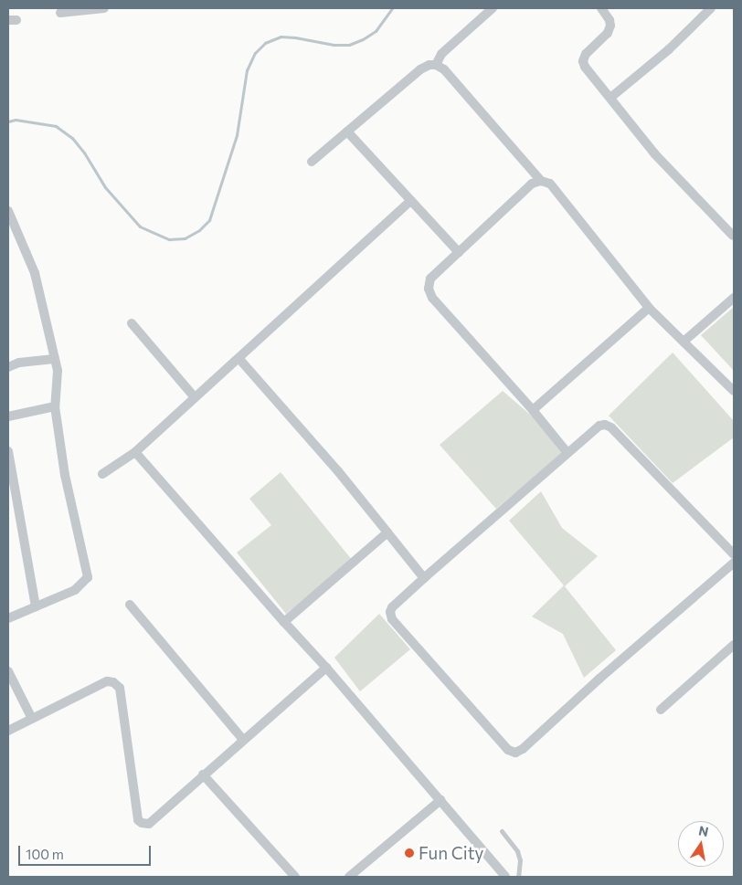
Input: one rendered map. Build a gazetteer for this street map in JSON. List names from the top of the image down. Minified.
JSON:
{"places":["Fun City"],"scale_bar":"100 m","north":"top"}
